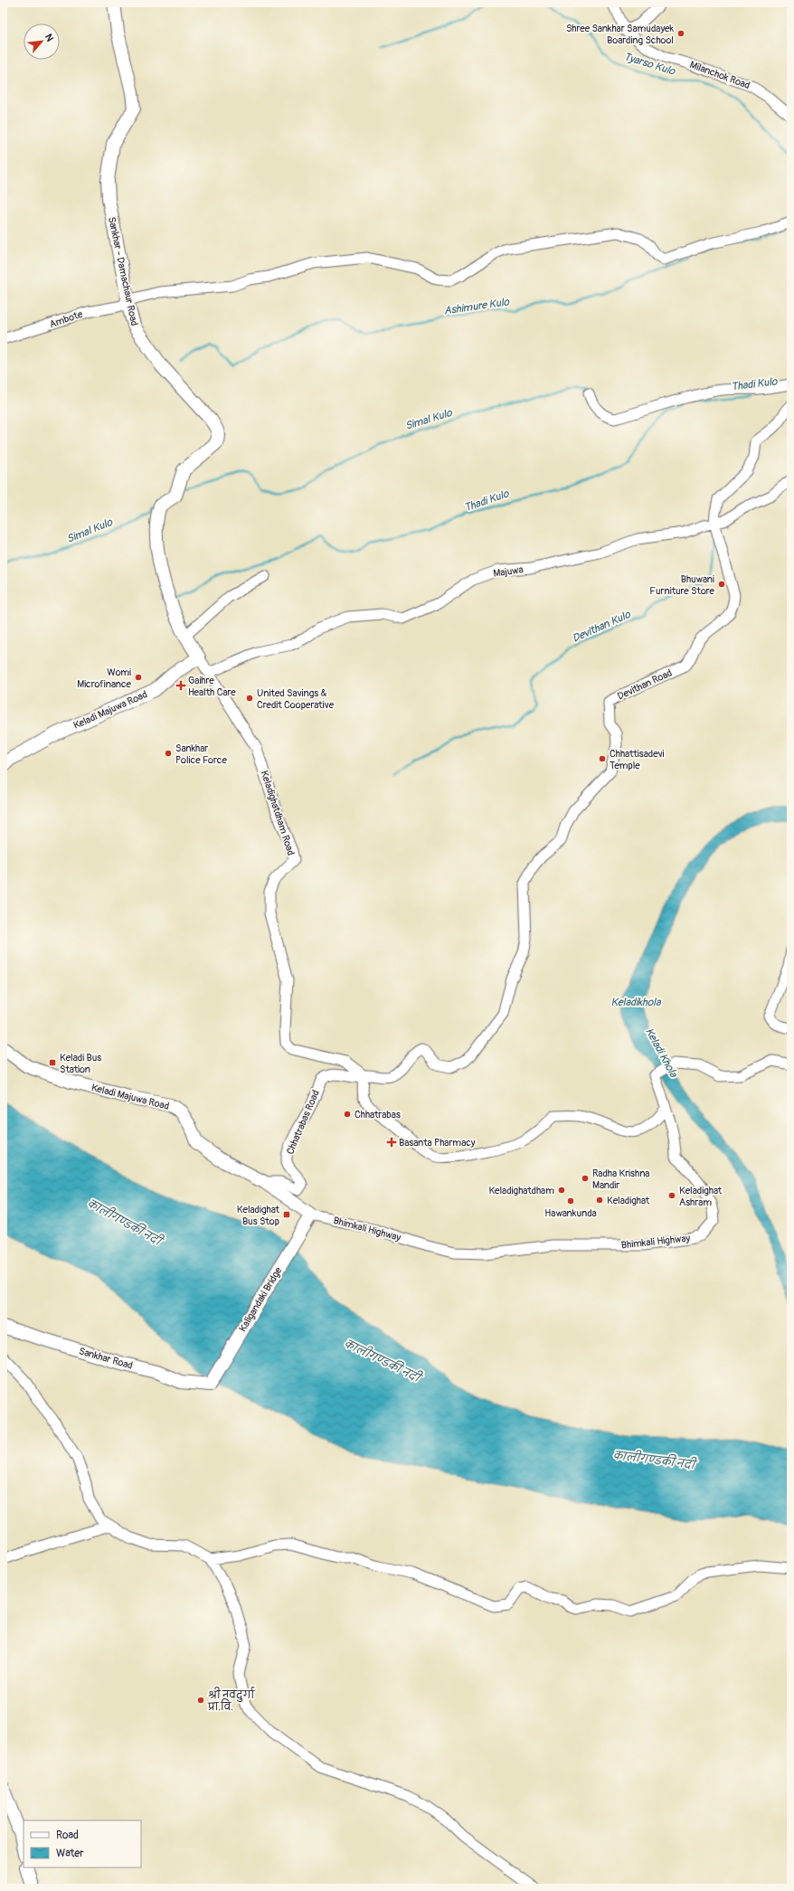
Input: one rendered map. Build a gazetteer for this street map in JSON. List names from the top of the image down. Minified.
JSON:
{"streets":{"main road":["Sankhar - Damachaur Road","Keladi Majuwa Road","Kaligandaki Bridge","Sankhar Road"],"street":["Milanchok Road","Ambote","Majuwa","Devithan Road","Keladighatdham Road","Chhatrabas Road","Bhimkali Highway"]},"crossings":[["Sankhar - Damachaur Road","Ambote"],["Sankhar - Damachaur Road","Keladi Majuwa Road"],["Majuwa","Devithan Road"],["Majuwa","Keladighatdham Road"],["Devithan Road","Keladighatdham Road"],["Devithan Road","Chhatrabas Road"],["Keladi Majuwa Road","Chhatrabas Road"],["Keladi Majuwa Road","Bhimkali Highway"],["Keladi Majuwa Road","Kaligandaki Bridge"],["Keladighatdham Road","Chhatrabas Road"],["Bhimkali Highway","Kaligandaki Bridge"],["Kaligandaki Bridge","Sankhar Road"]],"water":["Tyarso Kulo","Ashimure Kulo","Thadi Kulo","Simal Kulo","Devithan Kulo","Keladikhola","Keladi Khola","कालीगण्डकी नदी"],"places":{"other":["Shree Sankhar Samudayek Boarding School","Bhuwani Furniture Store","Womi Microfinance","United Savings & Credit Cooperative","Sankhar Police Force","Chhattisadevi Temple","Chhatrabas","Radha Krishna Mandir","Keladighatdham","Keladighat Ashram","Keladighat","Hawankunda","श्री नवदुर्गा प्रा.वि."],"health":["Gaihre Health Care","Basanta Pharmacy"],"transit":["Keladi Bus Station","Keladighat Bus Stop"]},"legend":["Road","Water"],"north":"top right"}
